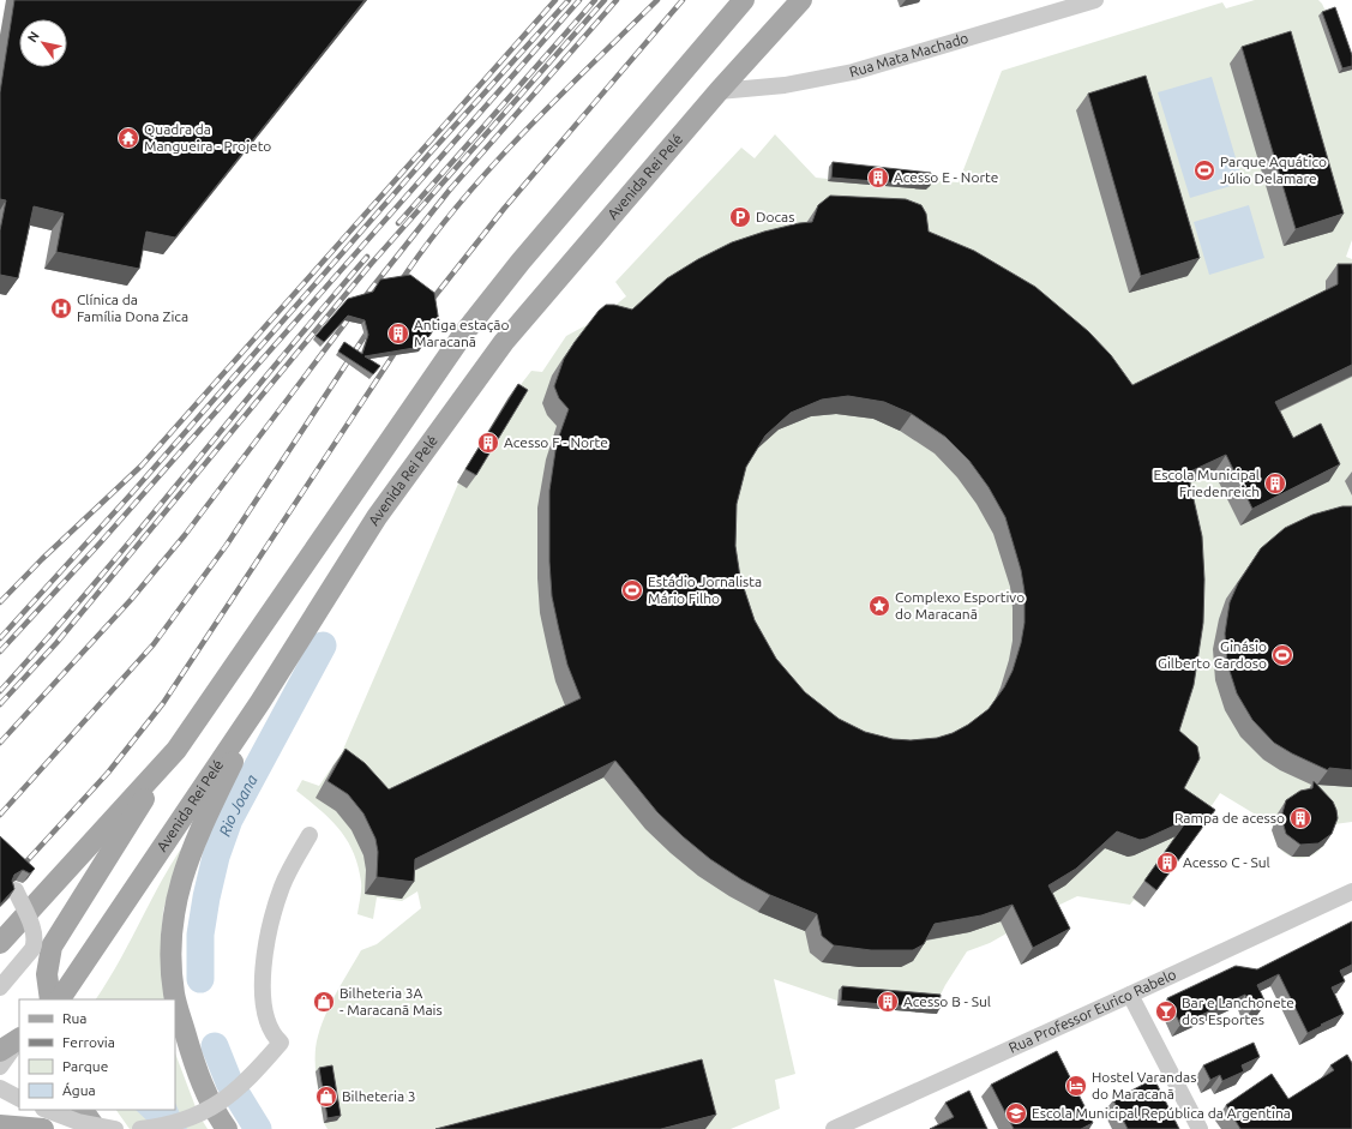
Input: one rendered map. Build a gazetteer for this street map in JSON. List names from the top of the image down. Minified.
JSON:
{"streets":{"main road":["Avenida Rei Pelé"],"street":["Rua Mata Machado","Rua Professor Eurico Rabelo"]},"crossings":[["Rua Mata Machado","Avenida Rei Pelé"]],"water":["Rio Joana"],"places":{"temple":["Quadra da Mangueira - Projeto"],"sports":["Parque Aquático Júlio Delamare","Estádio Jornalista Mário Filho","Ginásio Gilberto Cardoso"],"building":["Acesso E - Norte","Antiga estação Maracanã","Acesso F - Norte","Escola Municipal Friedenreich","Rampa de acesso","Acesso C - Sul","Acesso B - Sul"],"parking":["Docas"],"hospital":["Clínica da Família Dona Zica"],"place":["Complexo Esportivo do Maracanã"],"shop":["Bilheteria 3A - Maracanã Mais","Bilheteria 3"],"bar":["Bar e Lanchonete dos Esportes"],"hotel":["Hostel Varandas do Maracanã"],"school or university":["Escola Municipal República da Argentina"]},"legend":["Rua","Ferrovia","Parque","Água"],"north":"top left"}
